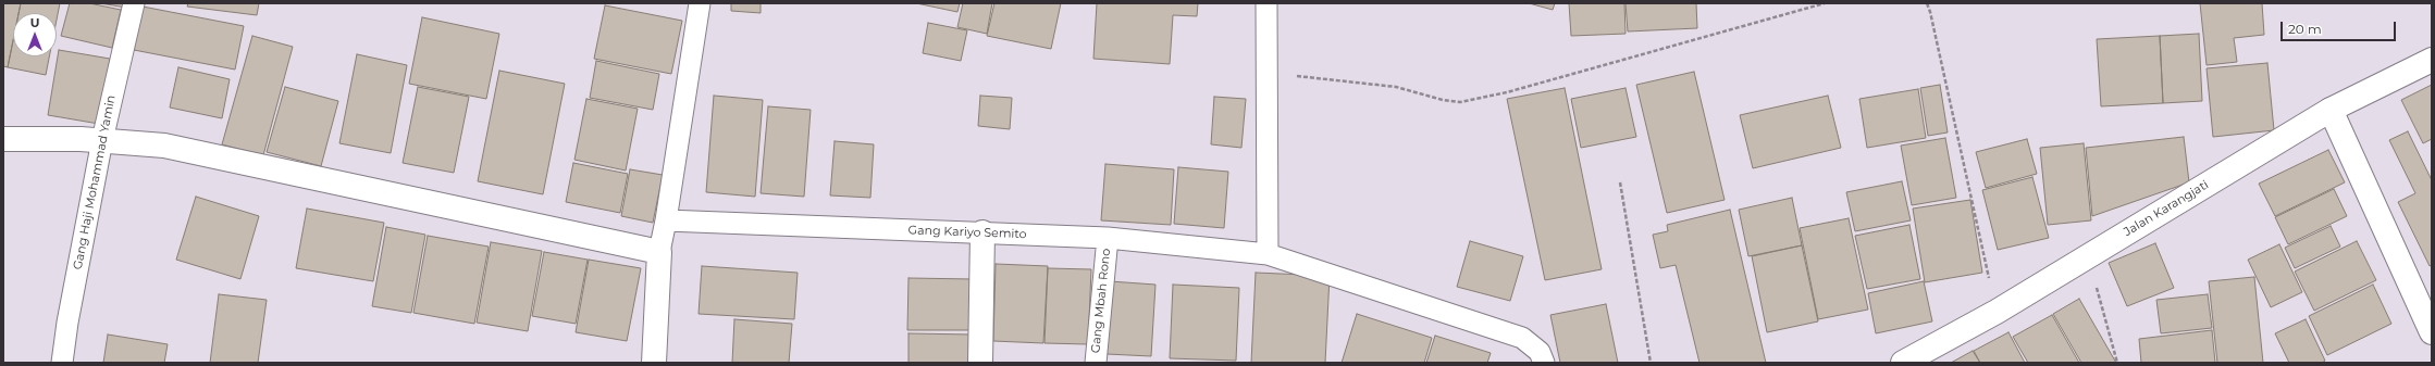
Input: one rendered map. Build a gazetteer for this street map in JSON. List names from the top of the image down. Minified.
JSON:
{"streets":{"street":["Jalan Karangjati"],"lane":["Gang Haji Mohammad Yamin","Gang Kariyo Semito","Gang Mbah Rono"]},"crossings":[["Gang Kariyo Semito","Gang Mbah Rono"]],"scale_bar":"20 m","north":"top"}
